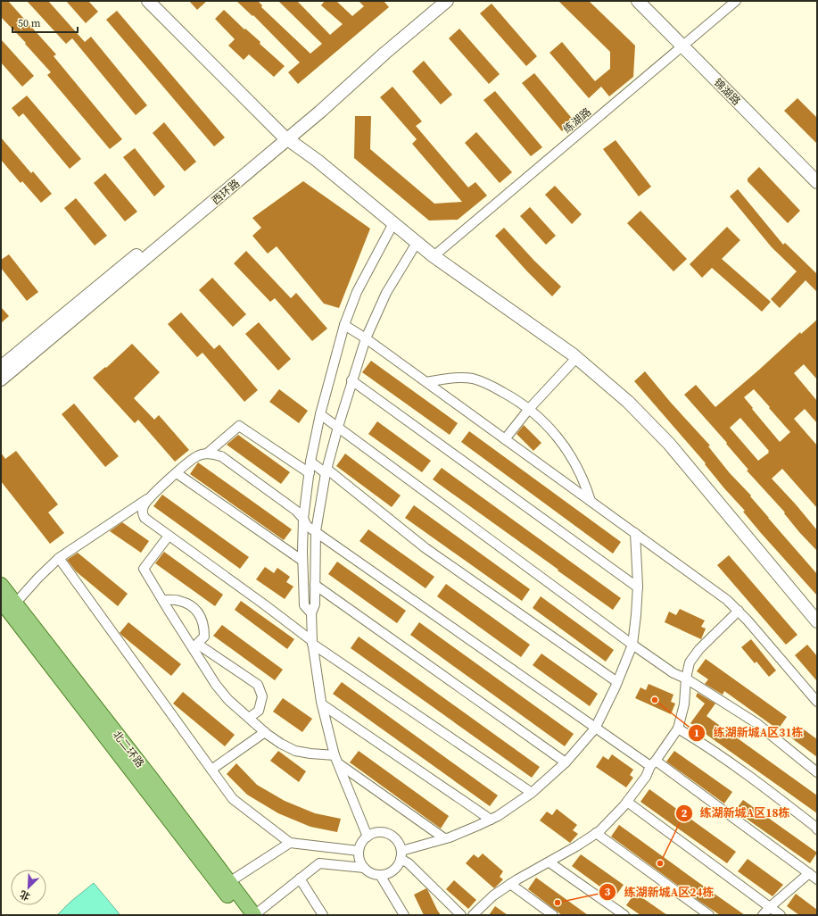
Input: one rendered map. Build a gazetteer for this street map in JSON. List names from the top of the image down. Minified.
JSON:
{"streets":{"main road":["北二环路"],"street":["锦湖路","练湖路","西环路"]},"crossings":[["锦湖路","练湖路"]],"places":["练湖新城A区31栋","练湖新城A区18栋","练湖新城A区24栋"],"scale_bar":"50 m","north":"bottom left"}
